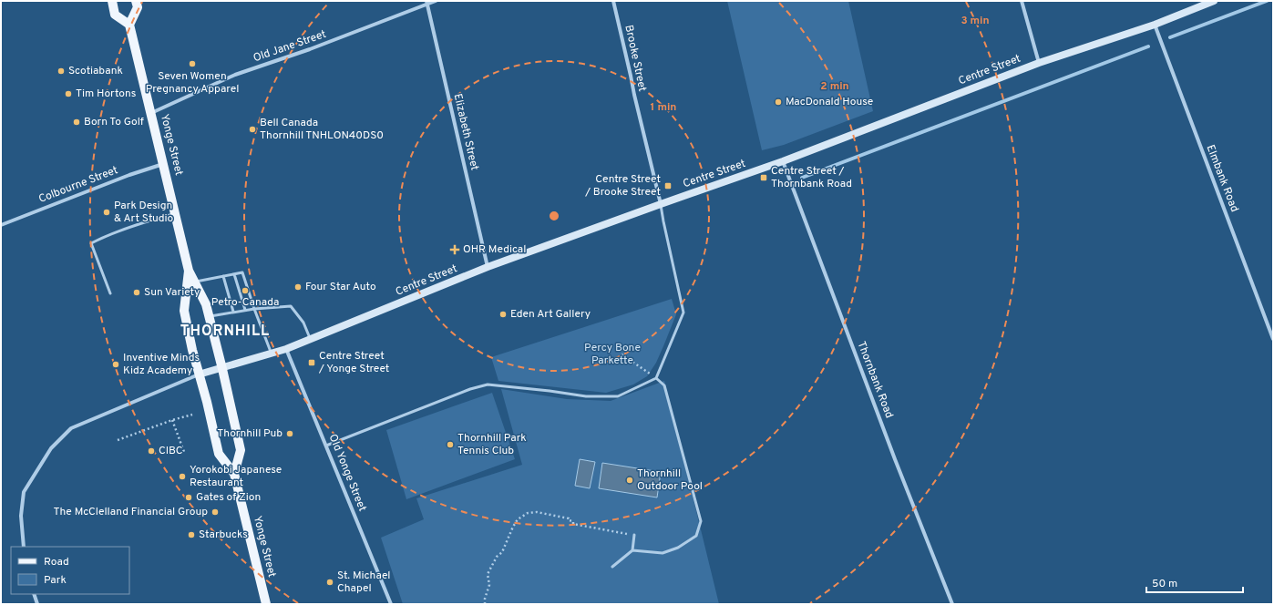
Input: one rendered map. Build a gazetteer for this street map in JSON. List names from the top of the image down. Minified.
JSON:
{"streets":{"main road":["Centre Street","Yonge Street"],"street":["Old Jane Street","Brooke Street","Elizabeth Street","Elmbank Road","Colbourne Street","Thornbank Road","Old Yonge Street"]},"crossings":[["Old Jane Street","Elizabeth Street"],["Old Jane Street","Yonge Street"],["Brooke Street","Centre Street"],["Centre Street","Elizabeth Street"],["Centre Street","Yonge Street"],["Centre Street","Elmbank Road"],["Centre Street","Thornbank Road"],["Centre Street","Old Yonge Street"],["Yonge Street","Colbourne Street"]],"districts":["THORNHILL"],"parks":["Percy Bone Parkette"],"places":{"other":["Seven Women Pregnancy Apparel","Scotiabank","Tim Hortons","MacDonald House","Born To Golf","Bell Canada Thornhill TNHLON40DS0","Park Design & Art Studio","Four Star Auto","Petro-Canada","Sun Variety","Eden Art Gallery","Inventive Minds Kidz Academy","Thornhill Pub","Thornhill Park Tennis Club","CIBC","Yorokobi Japanese Restaurant","Thornhill Outdoor Pool","Gates of Zion","The McClelland Financial Group","Starbucks","St. Michael Chapel"],"transit":["Centre Street / Thornbank Road","Centre Street / Brooke Street","Centre Street / Yonge Street"],"health":["OHR Medical"]},"legend":["Road","Park"],"scale_bar":"50 m","rings":["3 min","2 min","1 min"]}
